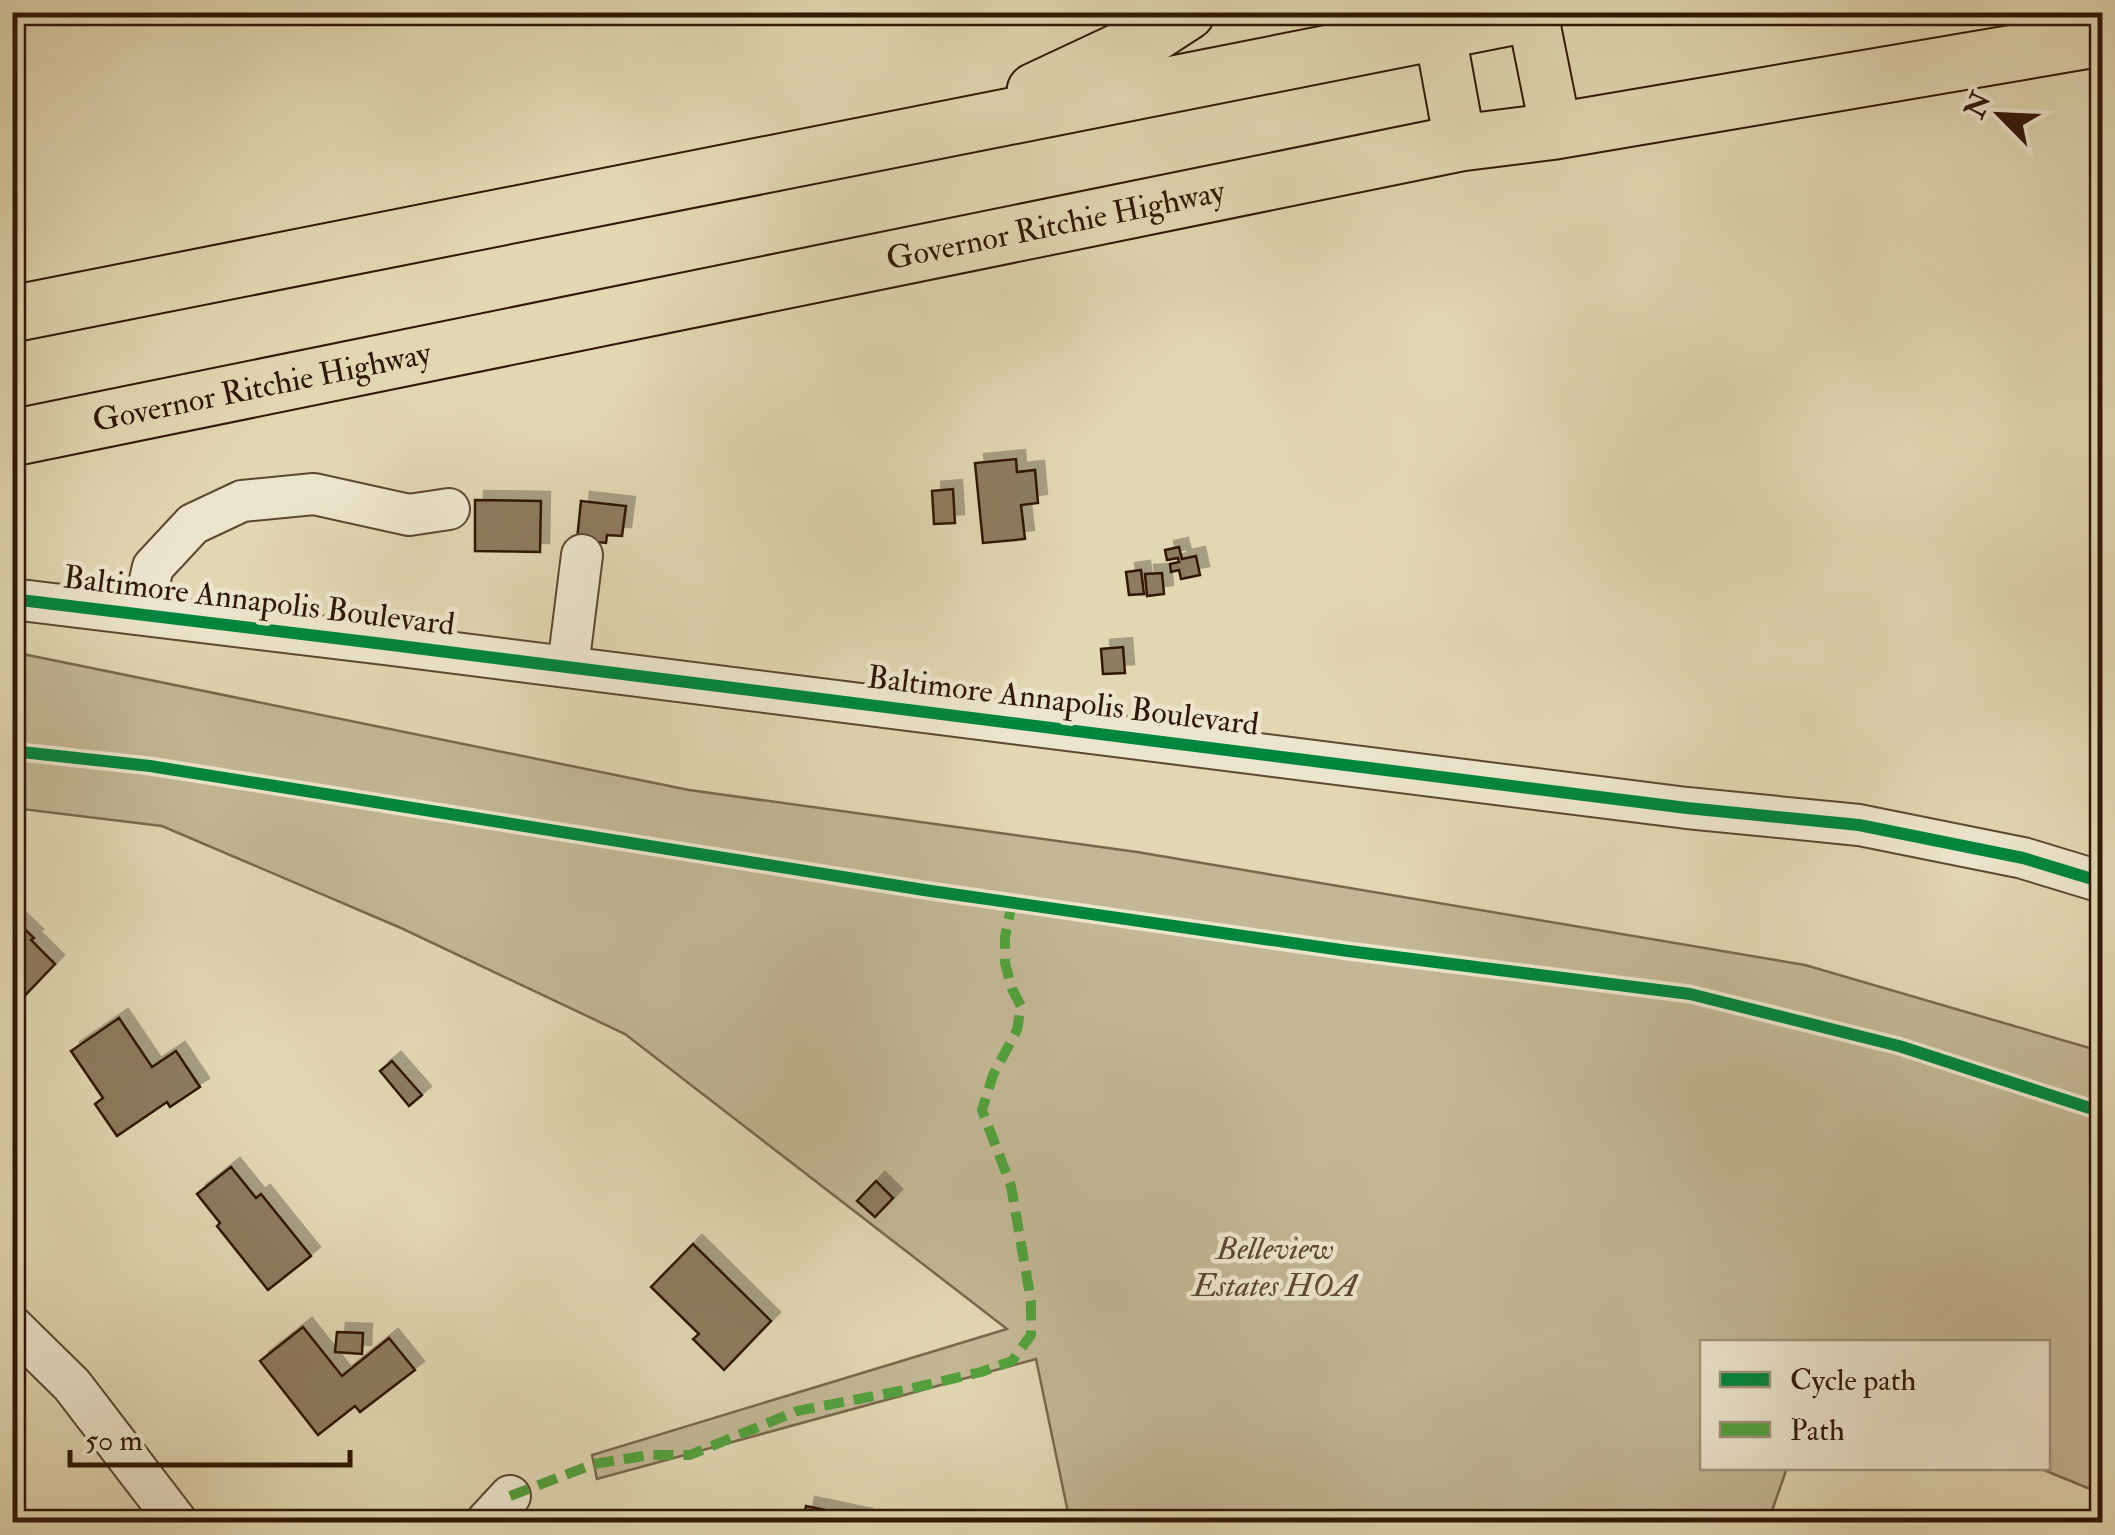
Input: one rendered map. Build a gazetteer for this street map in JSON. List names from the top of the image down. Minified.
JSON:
{"streets":{"highway":["Governor Ritchie Highway"],"street":["Baltimore Annapolis Boulevard"]},"parks":["Belleview Estates HOA"],"legend":["Cycle path","Path"],"scale_bar":"50 m","north":"top left"}
